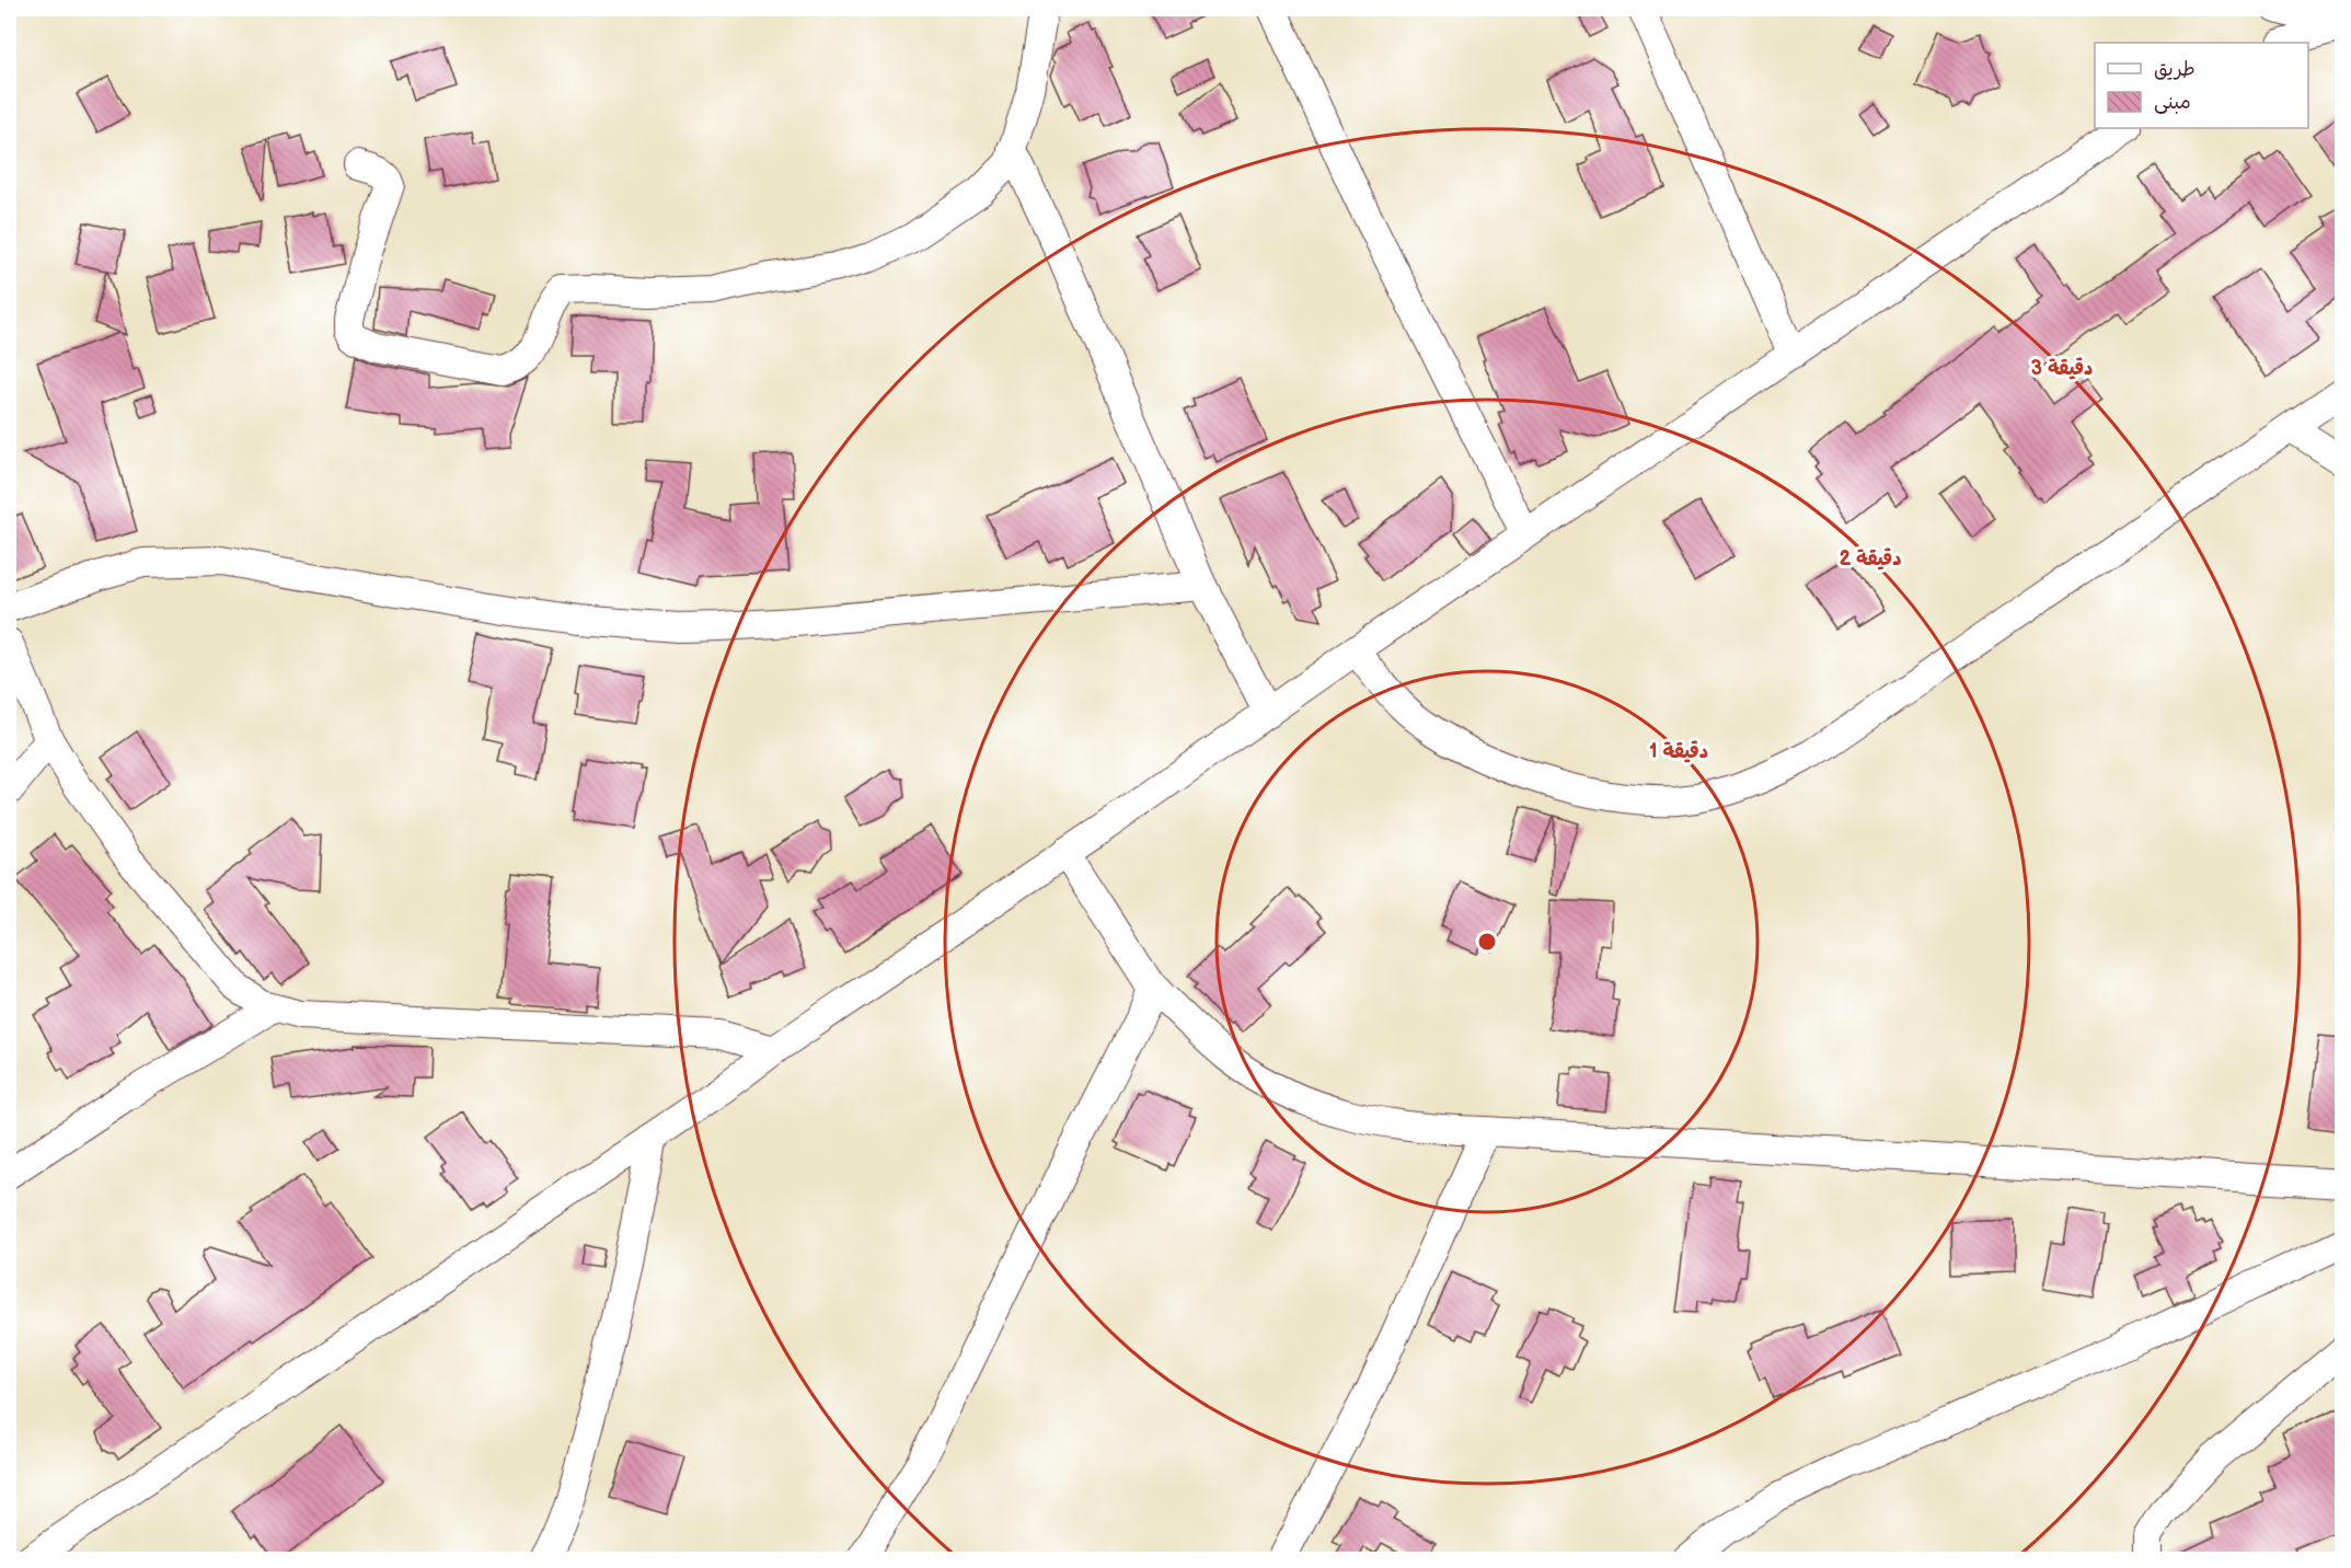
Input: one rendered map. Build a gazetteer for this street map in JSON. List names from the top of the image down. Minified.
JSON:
{"legend":["طريق","مبنى"],"rings":["3 دقيقة","2 دقيقة","1 دقيقة"]}
